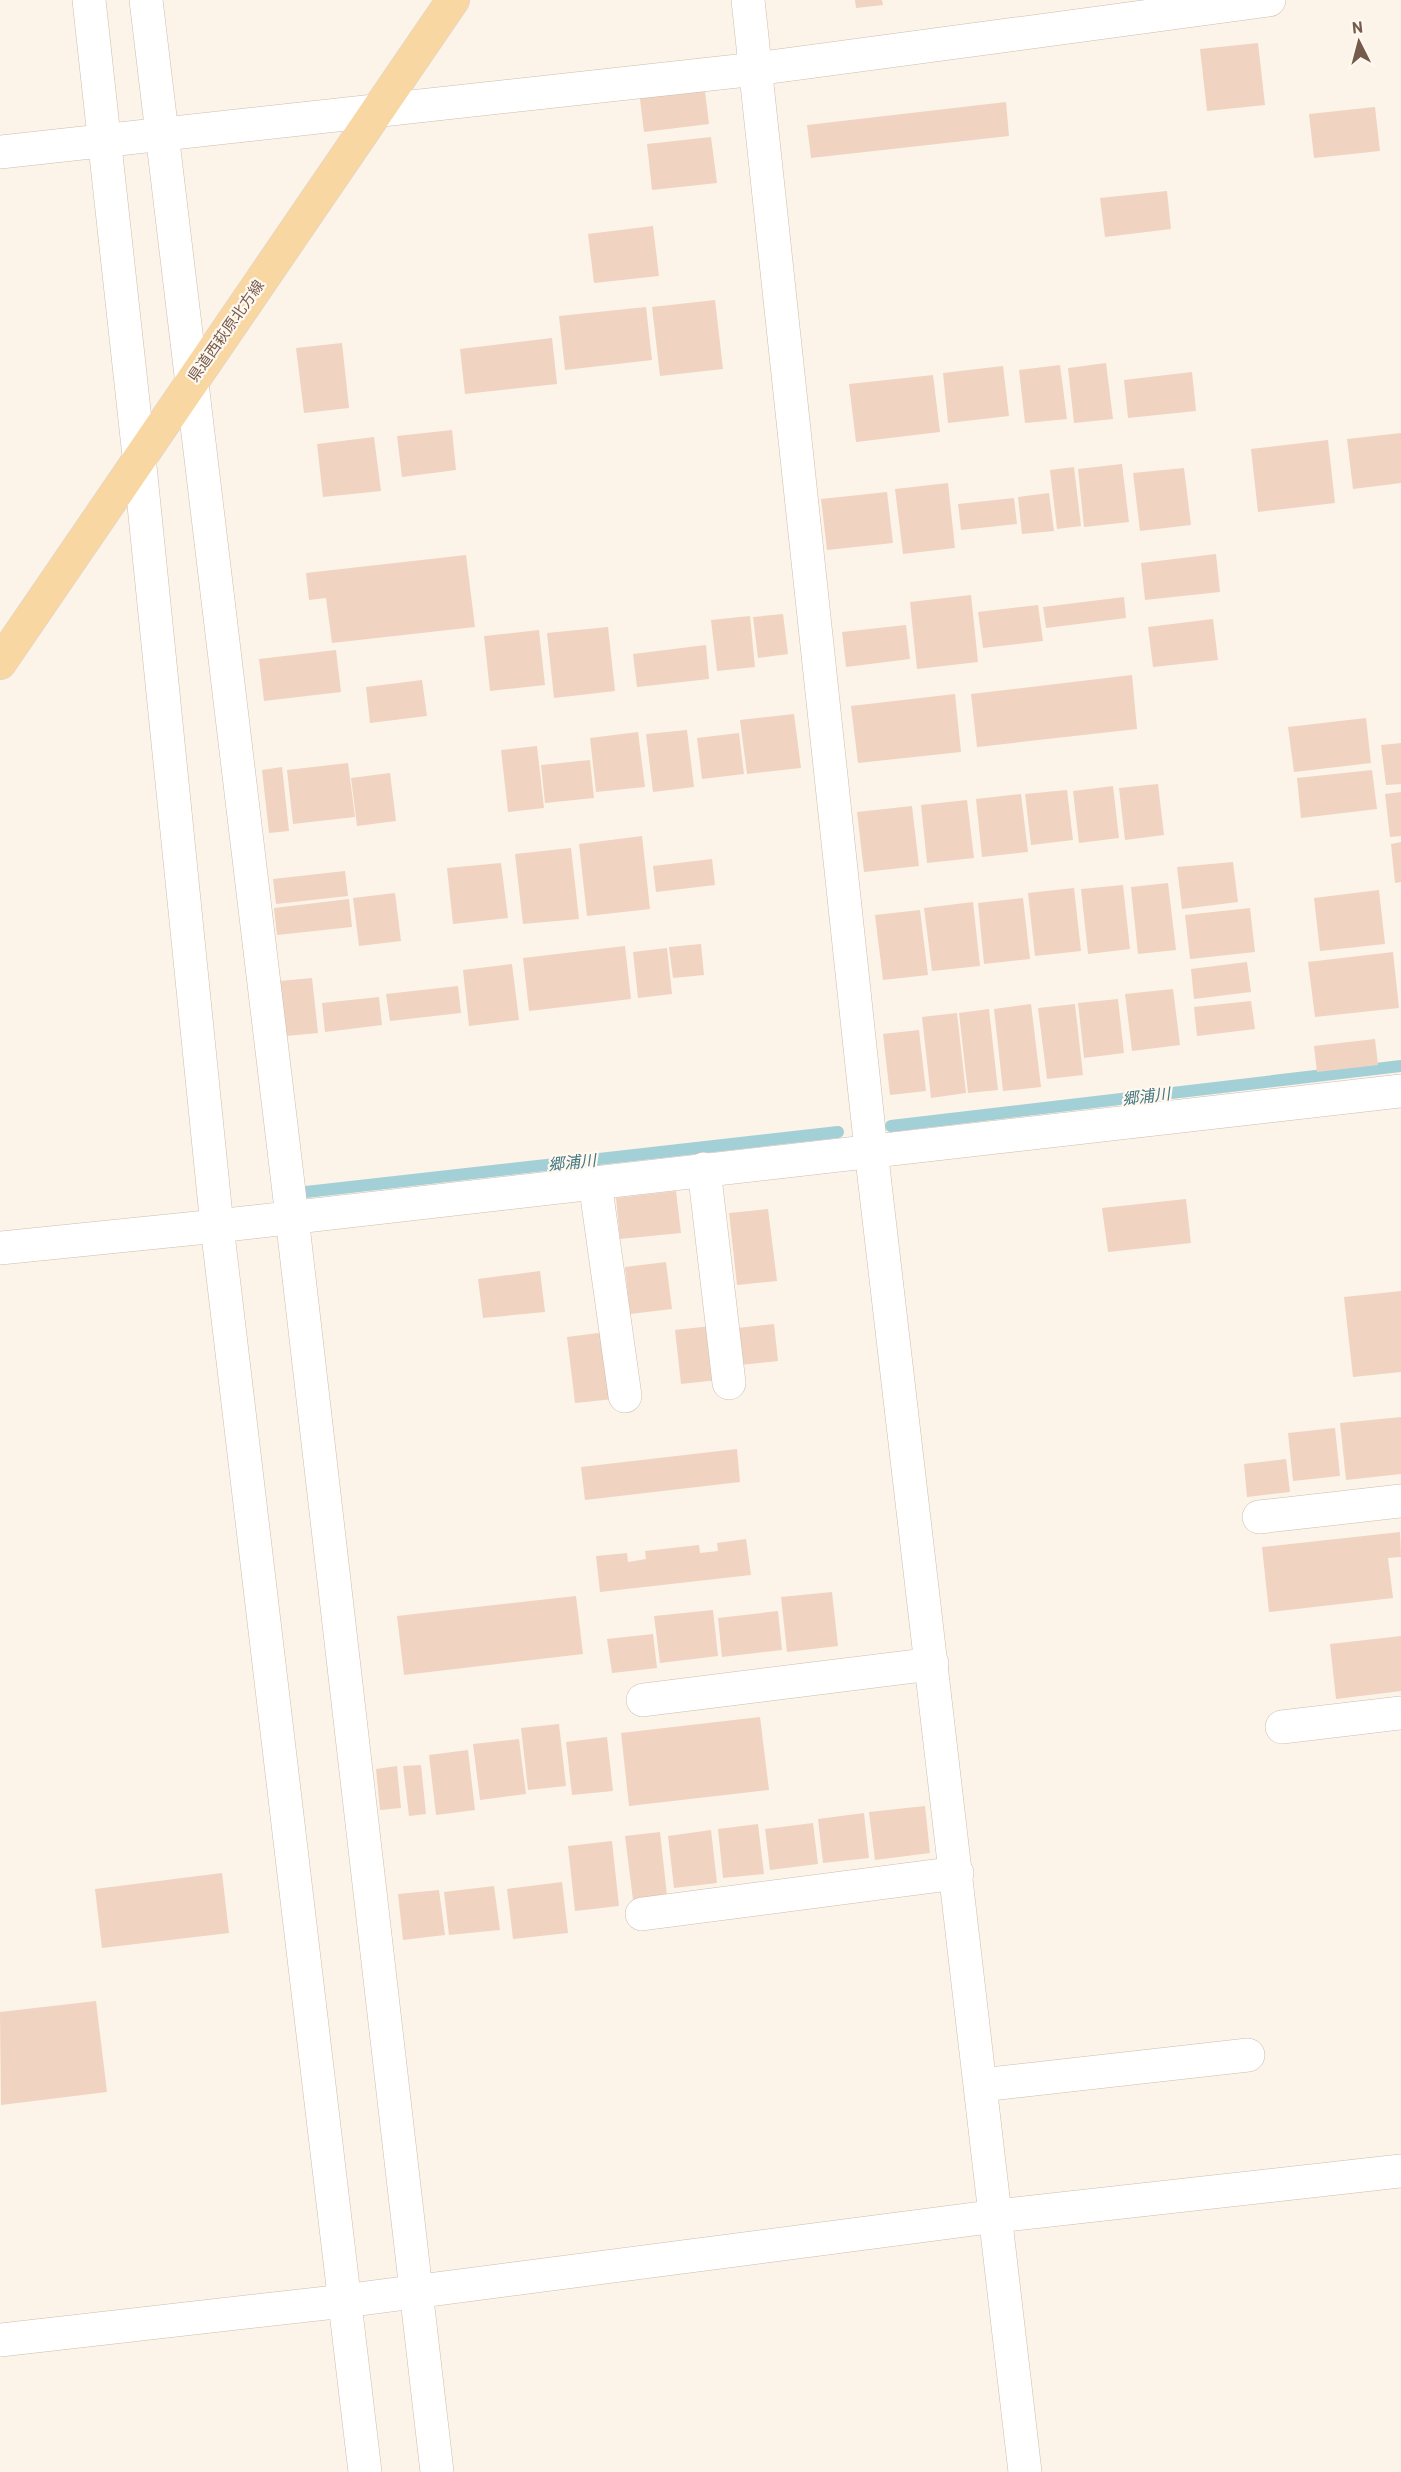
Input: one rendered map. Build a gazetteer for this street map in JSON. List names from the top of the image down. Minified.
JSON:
{"streets":{"main road":["県道西萩原北方線"]},"water":["郷浦川"],"north":"top"}
